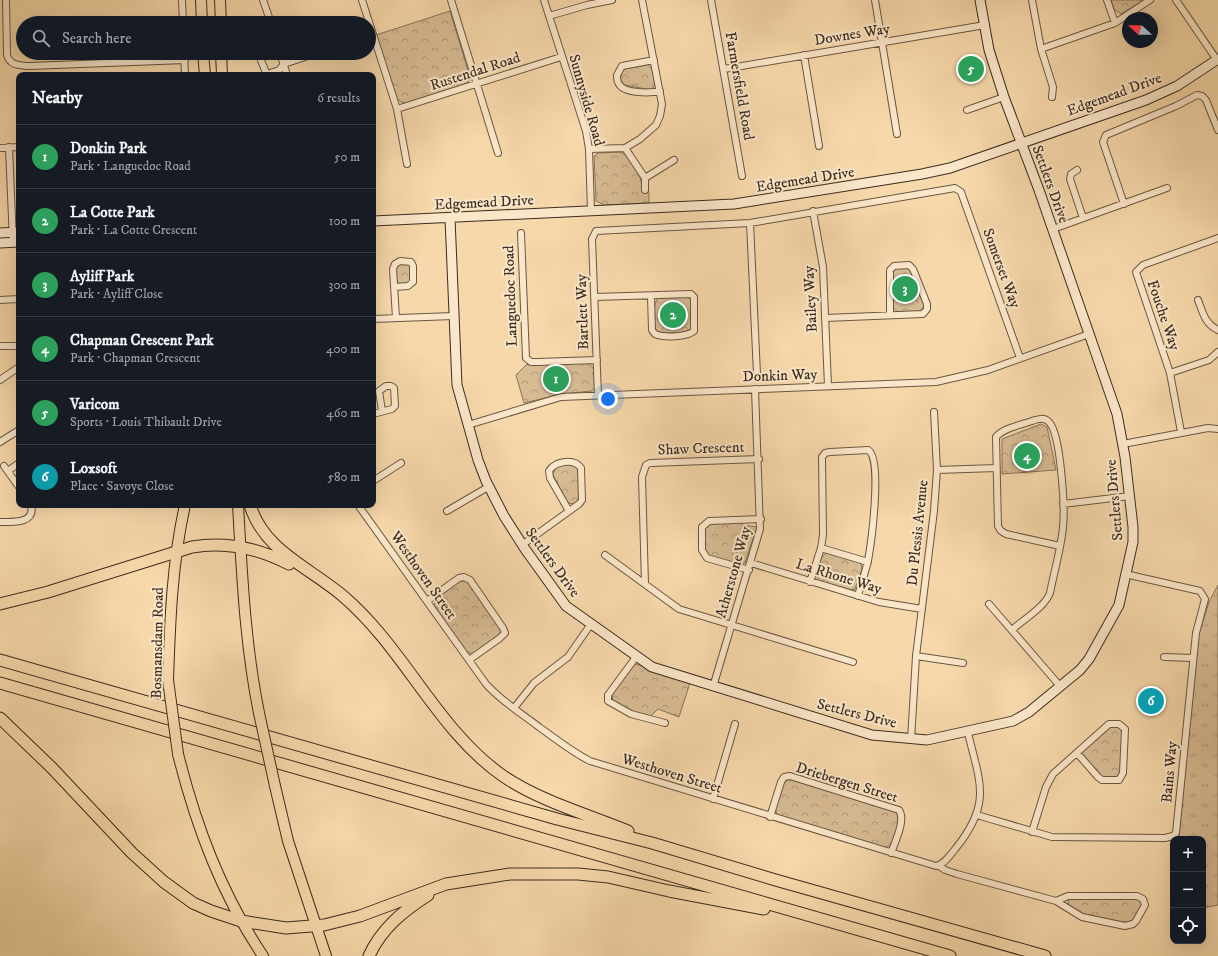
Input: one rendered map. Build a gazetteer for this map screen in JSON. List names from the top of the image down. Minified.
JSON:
{"streets":{"main road":["Bosmansdam Road"],"street":["Downes Way","Rustendal Road","Farmersfield Road","Edgemead Drive","Sunnyside Road","Settlers Drive","Somerset Way","Languedoc Road","Bailey Way","Bartlett Way","Fouche Way","Donkin Way","Shaw Crescent","Du Plessis Avenue","Atherstone Way","Westhoven Street","La Rhone Way","Bains Way","Driebergen Street"]},"crossings":[["Downes Way","Farmersfield Road"],["Downes Way","Settlers Drive"],["Rustendal Road","Sunnyside Road"],["Edgemead Drive","Sunnyside Road"],["Edgemead Drive","Settlers Drive"],["Settlers Drive","Donkin Way"],["Settlers Drive","Du Plessis Avenue"],["Settlers Drive","Atherstone Way"],["Settlers Drive","Bains Way"],["Somerset Way","Bailey Way"],["Somerset Way","Donkin Way"],["Languedoc Road","Bartlett Way"],["Bailey Way","Donkin Way"],["Bartlett Way","Donkin Way"],["Donkin Way","Atherstone Way"],["Shaw Crescent","Atherstone Way"],["Du Plessis Avenue","La Rhone Way"],["Atherstone Way","La Rhone Way"],["Westhoven Street","Driebergen Street"]],"north":"left","page":{"search":"Search here","pins":["5","3","2","1","4","6"],"heading":["Nearby","6 results"],"list":[{"mark":"1","name":"Donkin Park","note":"Park · Languedoc Road","value":"50 m"},{"mark":"2","name":"La Cotte Park","note":"Park · La Cotte Crescent","value":"100 m"},{"mark":"3","name":"Ayliff Park","note":"Park · Ayliff Close","value":"300 m"},{"mark":"4","name":"Chapman Crescent Park","note":"Park · Chapman Crescent","value":"400 m"},{"mark":"5","name":"Varicom","note":"Sports · Louis Thibault Drive","value":"460 m"},{"mark":"6","name":"Loxsoft","note":"Place · Savoye Close","value":"580 m"}],"map_buttons":["+","−"]}}
